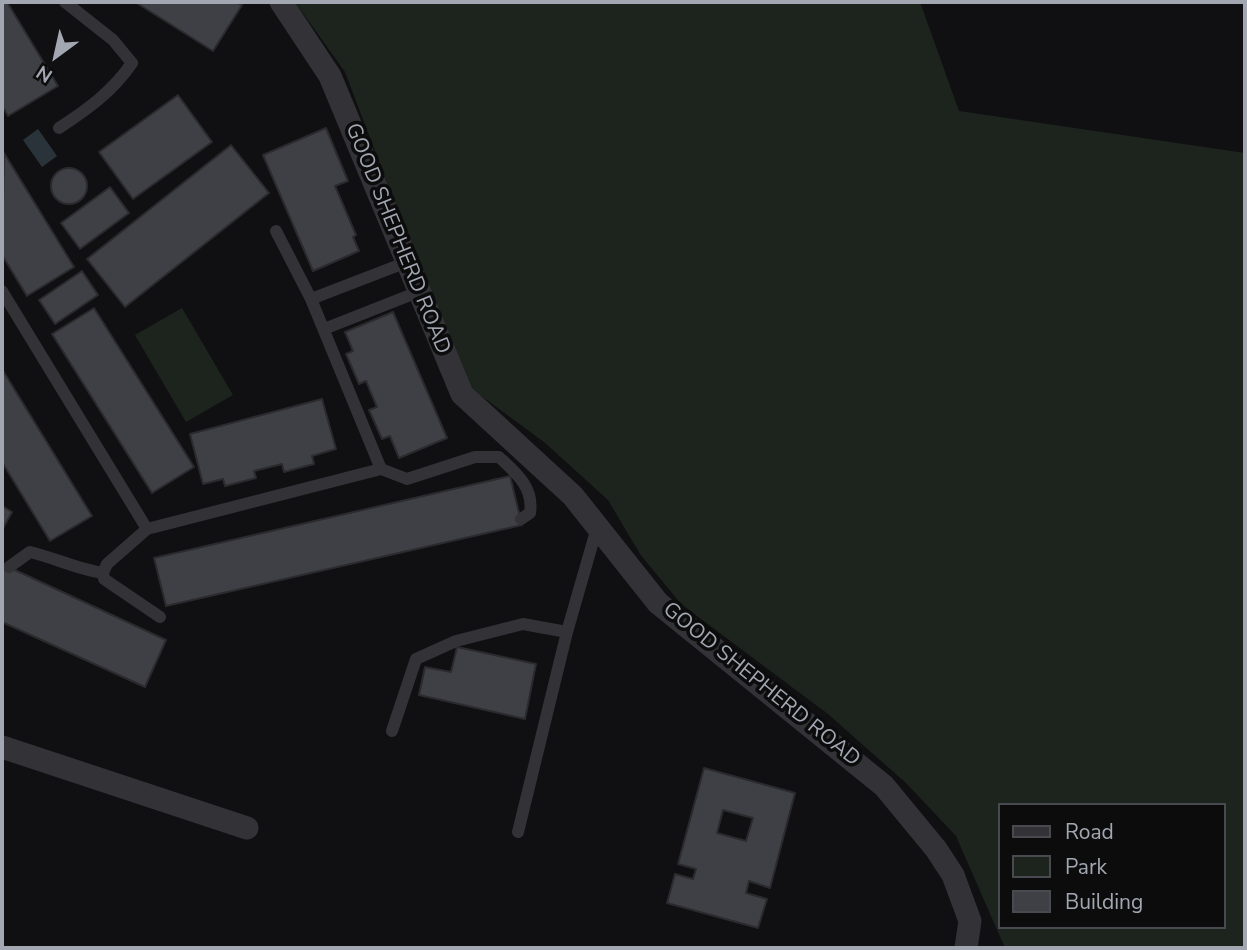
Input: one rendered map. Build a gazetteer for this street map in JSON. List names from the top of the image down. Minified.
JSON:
{"streets":{"street":["GOOD SHEPHERD ROAD"]},"legend":["Road","Park","Building"],"north":"bottom left"}
